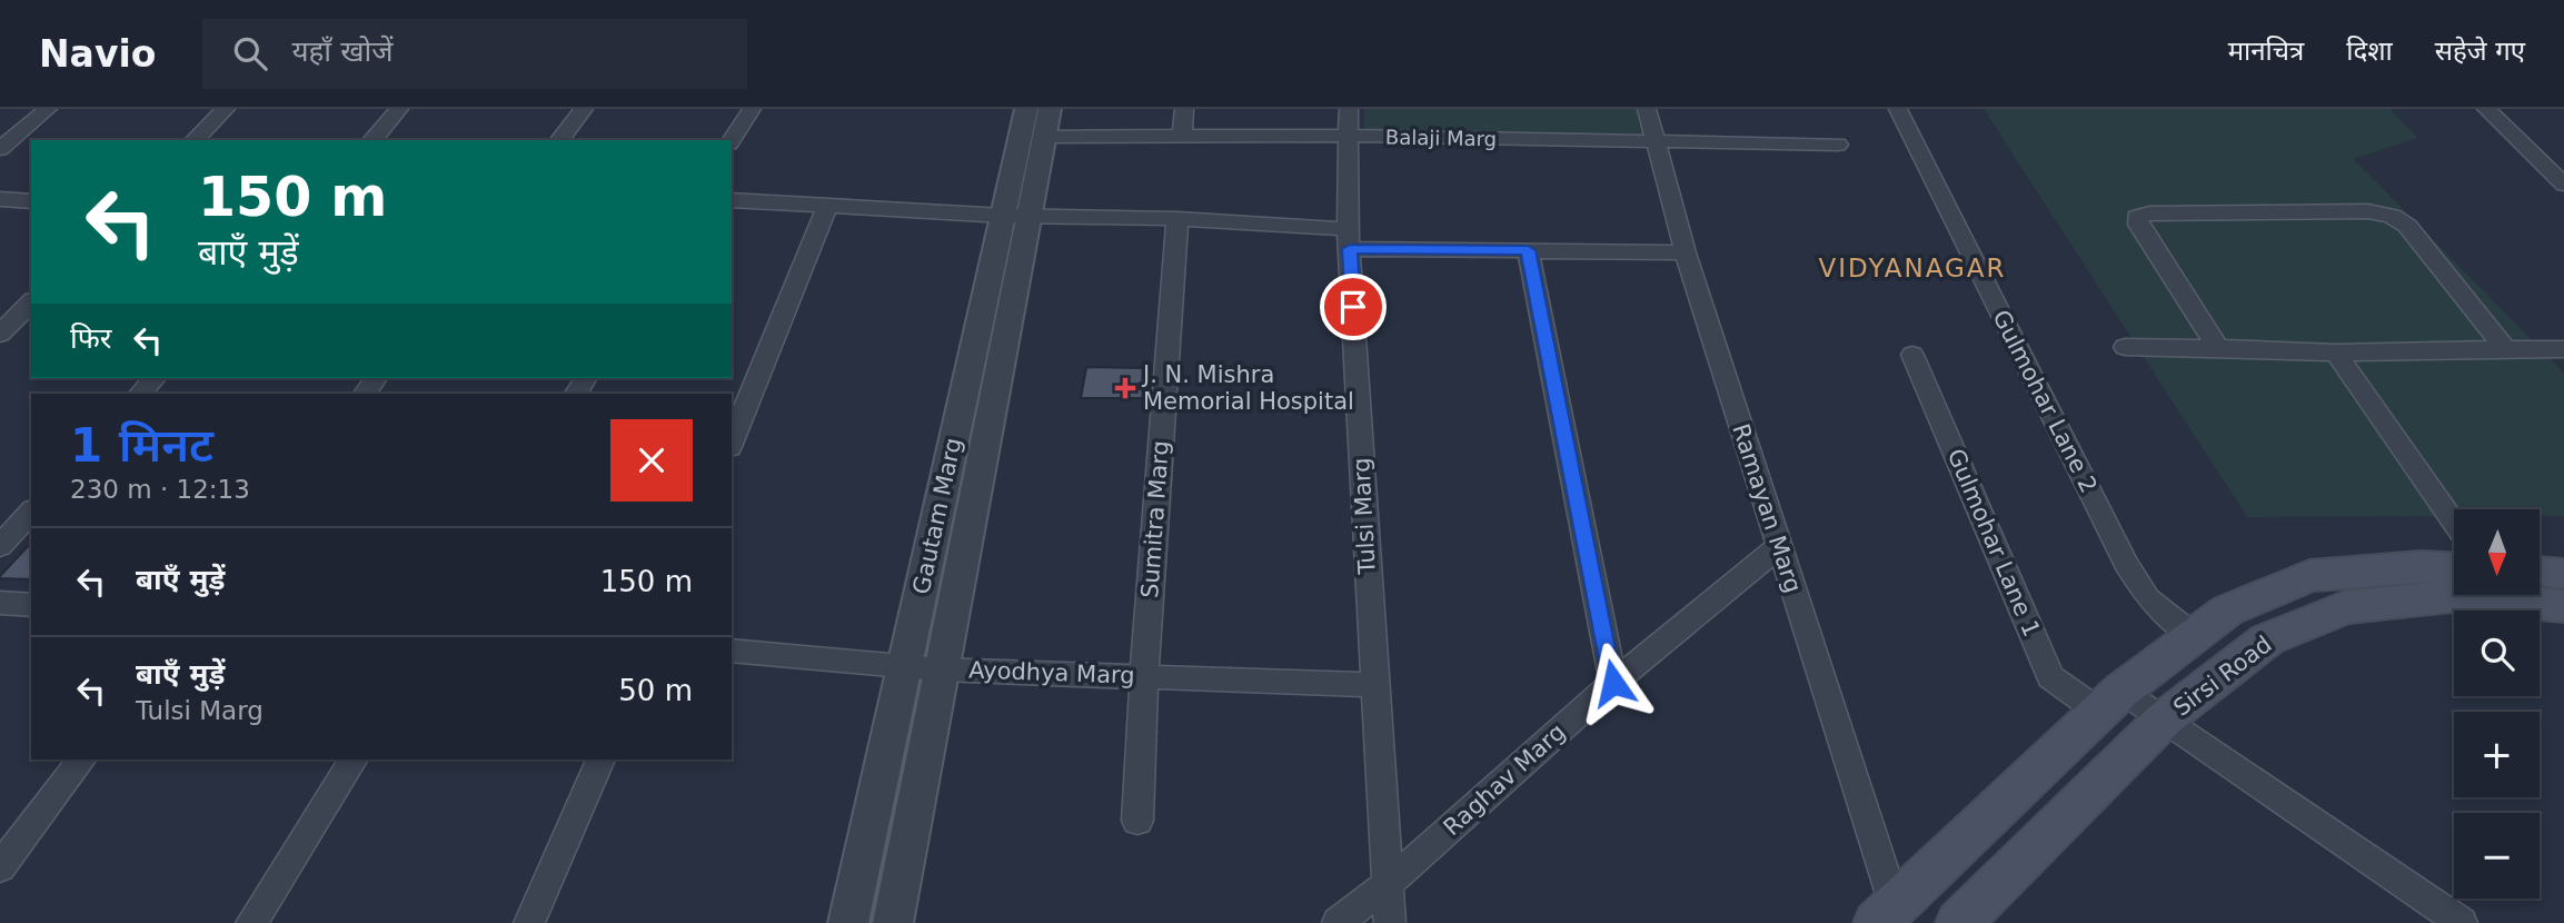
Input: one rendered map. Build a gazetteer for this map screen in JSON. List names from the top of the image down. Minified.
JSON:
{"streets":{"main road":["Sirsi Road"],"street":["Balaji Marg","Gulmohar Lane 2","Ramayan Marg","Gautam Marg","Tulsi Marg","Sumitra Marg","Gulmohar Lane 1","Ayodhya Marg","Raghav Marg"]},"crossings":[["Balaji Marg","Ramayan Marg"],["Balaji Marg","Gautam Marg"],["Balaji Marg","Tulsi Marg"],["Gulmohar Lane 2","Sirsi Road"],["Ramayan Marg","Sirsi Road"],["Ramayan Marg","Raghav Marg"],["Gautam Marg","Ayodhya Marg"],["Tulsi Marg","Ayodhya Marg"],["Tulsi Marg","Raghav Marg"],["Sumitra Marg","Ayodhya Marg"],["Gulmohar Lane 1","Sirsi Road"]],"districts":["VIDYANAGAR"],"places":{"health":["J. N. Mishra Memorial Hospital"]},"north":"bottom","page":{"header":"Navio","search":"यहाँ खोजें","nav":["मानचित्र","दिशा","सहेजे गए"],"turn":["150 m","बाएँ मुड़ें"],"then":"फिर","heading":["1 मिनट","230 m · 12:13"],"map_buttons":["+","−"],"list":[{"name":"बाएँ मुड़ें","value":"150 m"},{"name":"बाएँ मुड़ें","note":"Tulsi Marg","value":"50 m"}]}}
